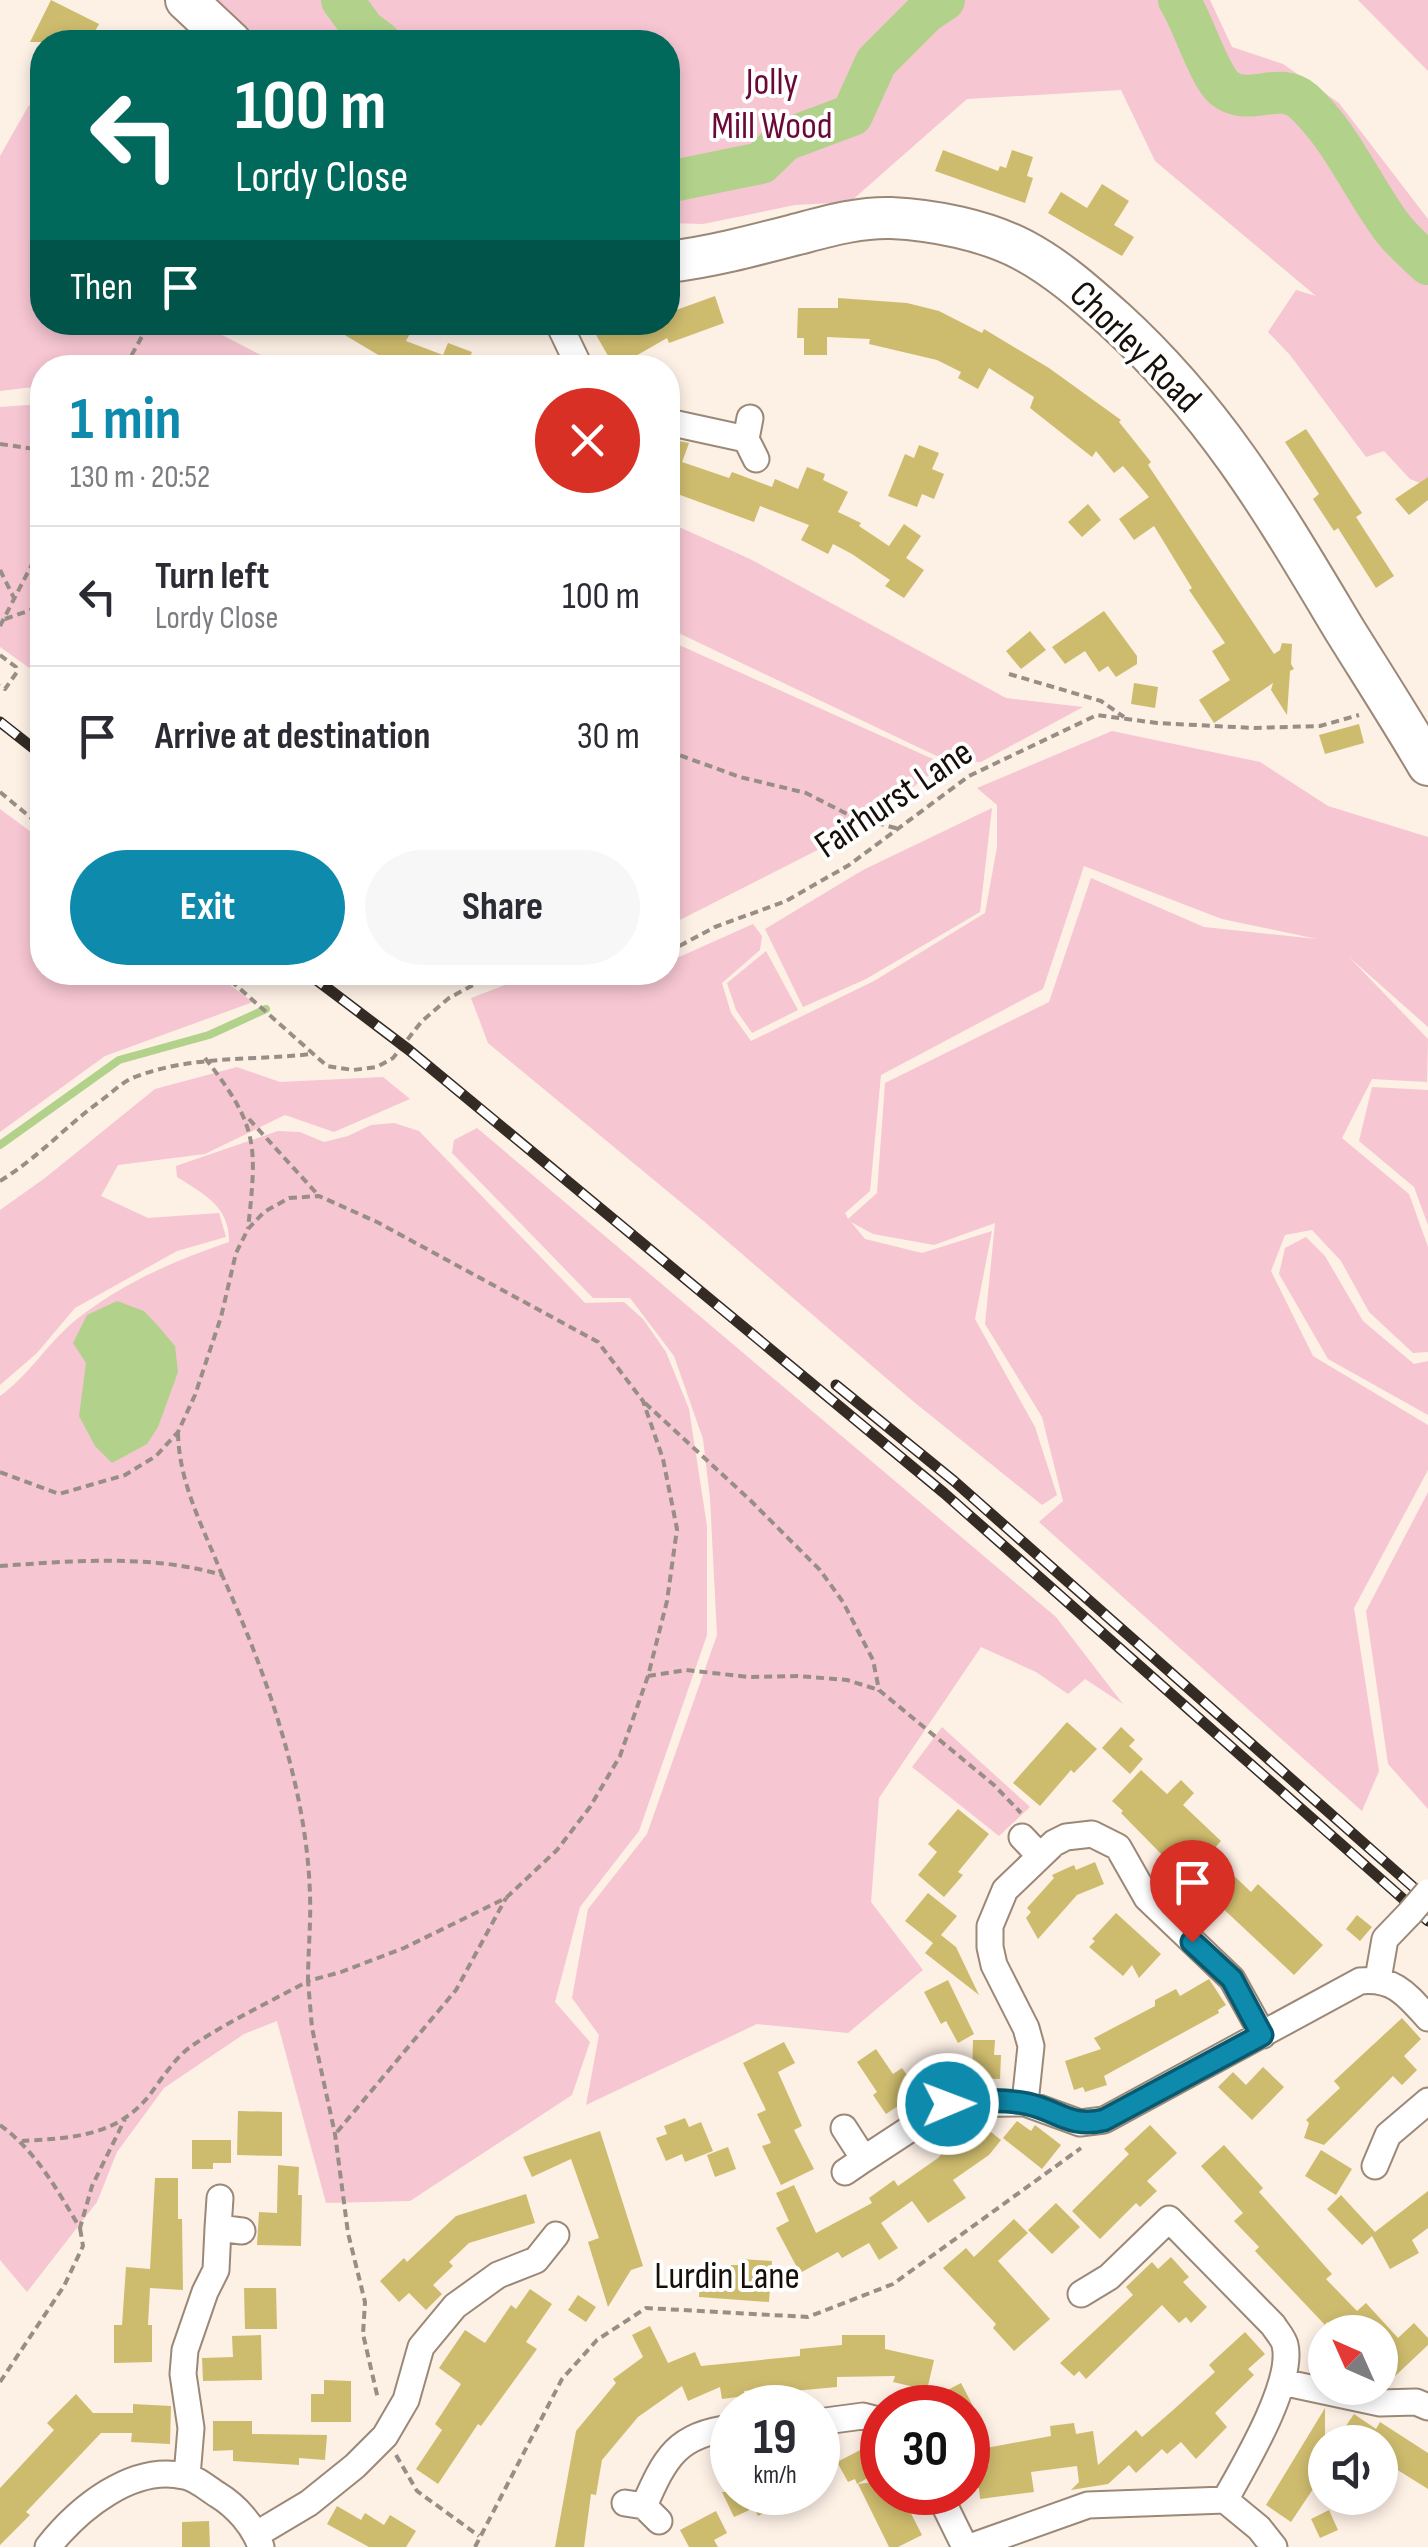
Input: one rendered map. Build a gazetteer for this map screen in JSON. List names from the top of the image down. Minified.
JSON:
{"streets":{"main road":["Chorley Road"],"path":["Fairhurst Lane","Lurdin Lane"]},"crossings":[["Chorley Road","Fairhurst Lane"]],"parks":["Jolly Mill Wood"],"north":"top left","page":{"turn":["100 m","Lordy Close"],"then":"Then","heading":["1 min","130 m · 20:52"],"list":[{"name":"Turn left","note":"Lordy Close","value":"100 m"},{"name":"Arrive at destination","value":"30 m"}],"buttons":["Exit","Share"],"speed":"19 km/h","limit":"30"}}
